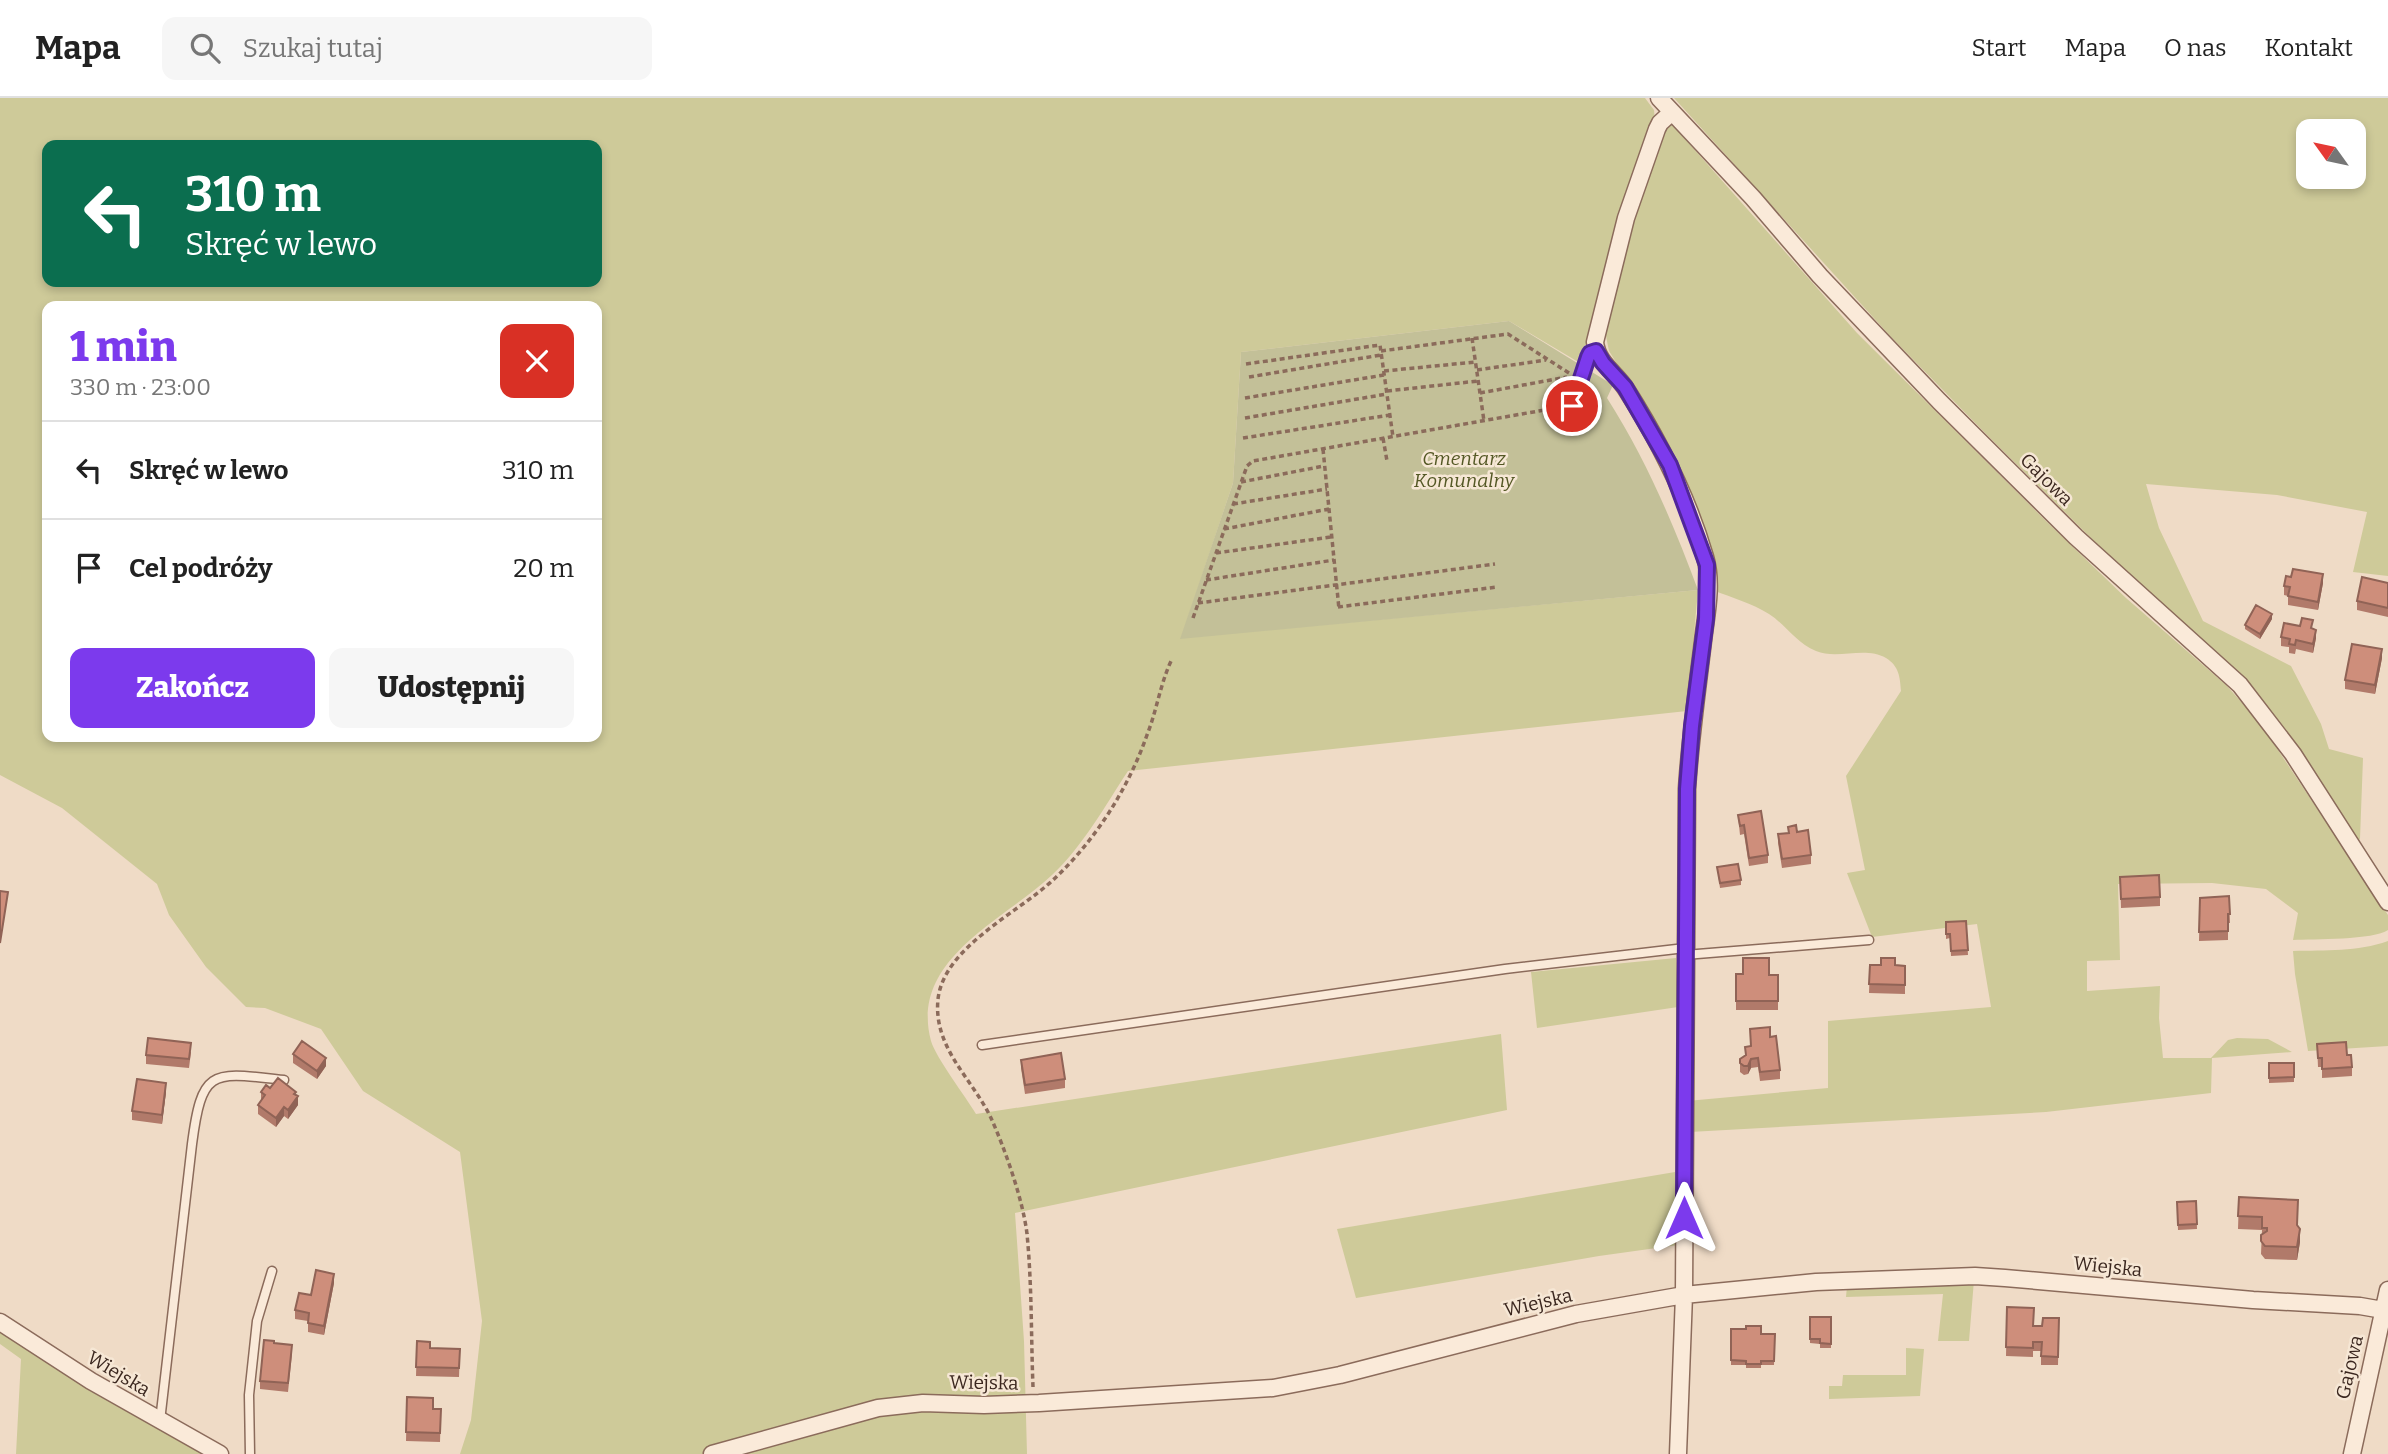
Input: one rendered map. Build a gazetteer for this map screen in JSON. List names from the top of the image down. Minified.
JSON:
{"streets":{"street":["Gajowa","Wiejska"]},"crossings":[["Gajowa","Wiejska"]],"parks":["Cmentarz Komunalny"],"north":"top left","page":{"header":"Mapa","search":"Szukaj tutaj","nav":["Start","Mapa","O nas","Kontakt"],"turn":["310 m","Skręć w lewo"],"heading":["1 min","330 m · 23:00"],"list":[{"name":"Skręć w lewo","value":"310 m"},{"name":"Cel podróży","value":"20 m"}],"buttons":["Zakończ","Udostępnij"]}}
